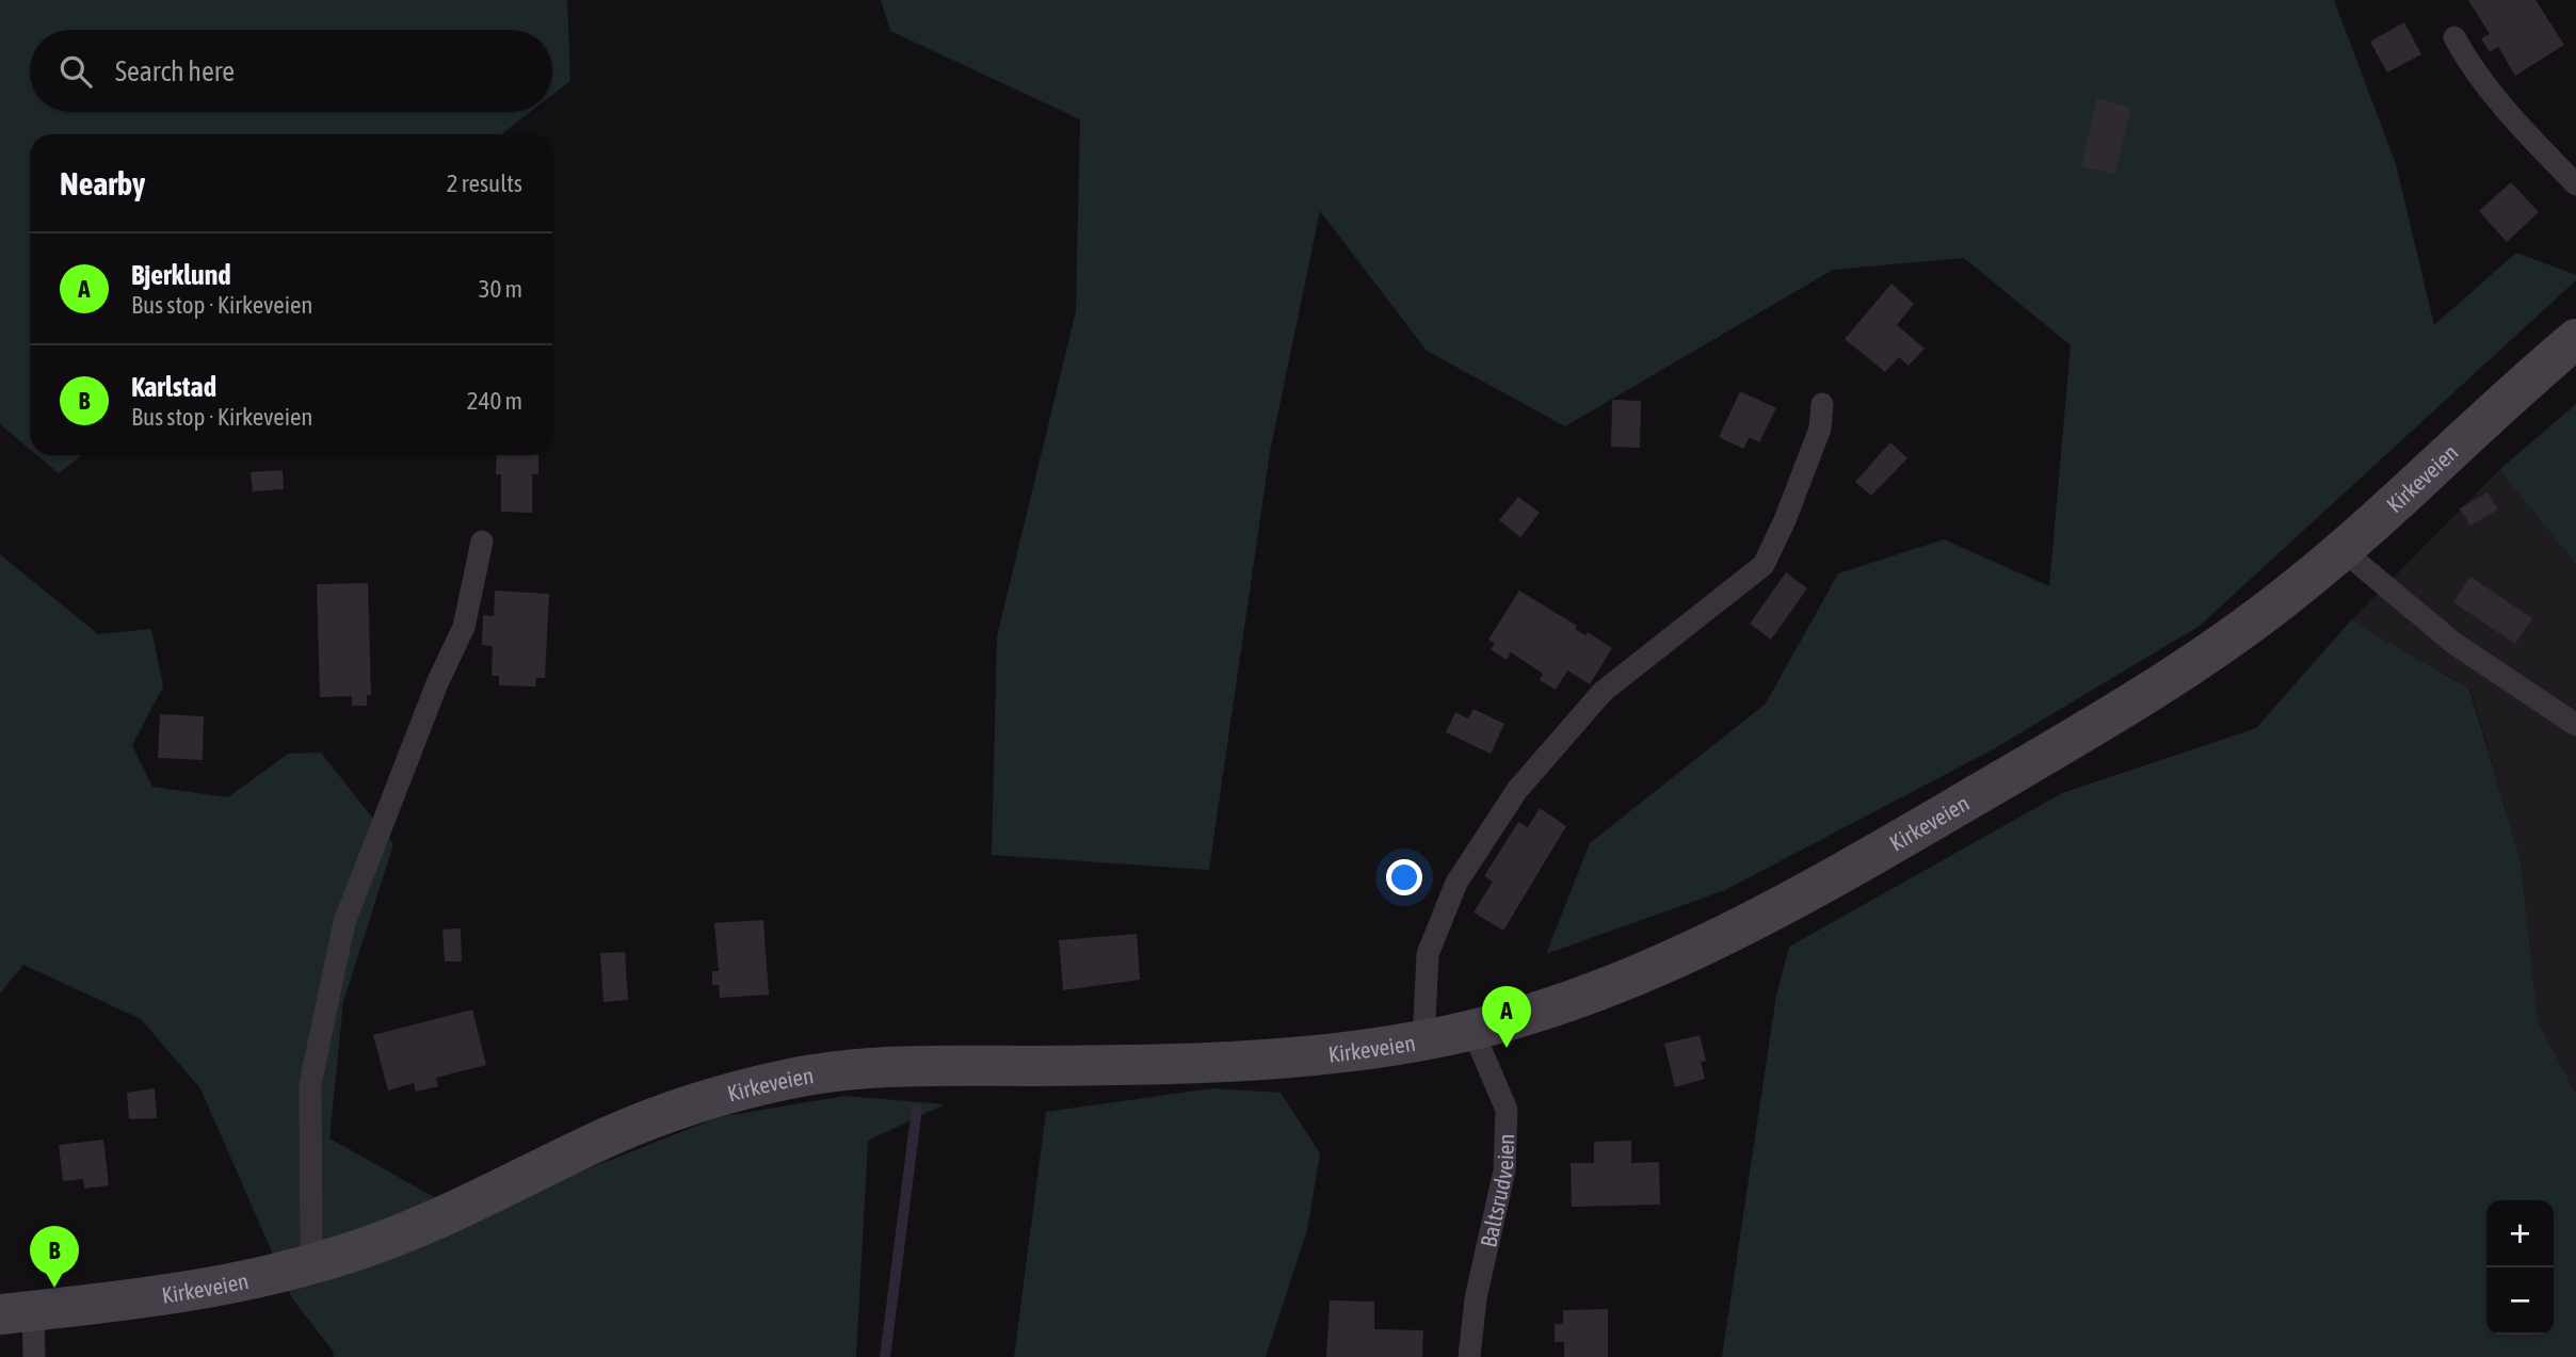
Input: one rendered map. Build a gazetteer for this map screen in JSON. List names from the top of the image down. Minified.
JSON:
{"streets":{"main road":["Kirkeveien"],"lane":["Baltsrudveien"]},"crossings":[["Kirkeveien","Baltsrudveien"]],"page":{"search":"Search here","heading":["Nearby","2 results"],"list":[{"mark":"A","name":"Bjerklund","note":"Bus stop · Kirkeveien","value":"30 m"},{"mark":"B","name":"Karlstad","note":"Bus stop · Kirkeveien","value":"240 m"}],"pins":["A","B"],"map_buttons":["+","−"]}}
